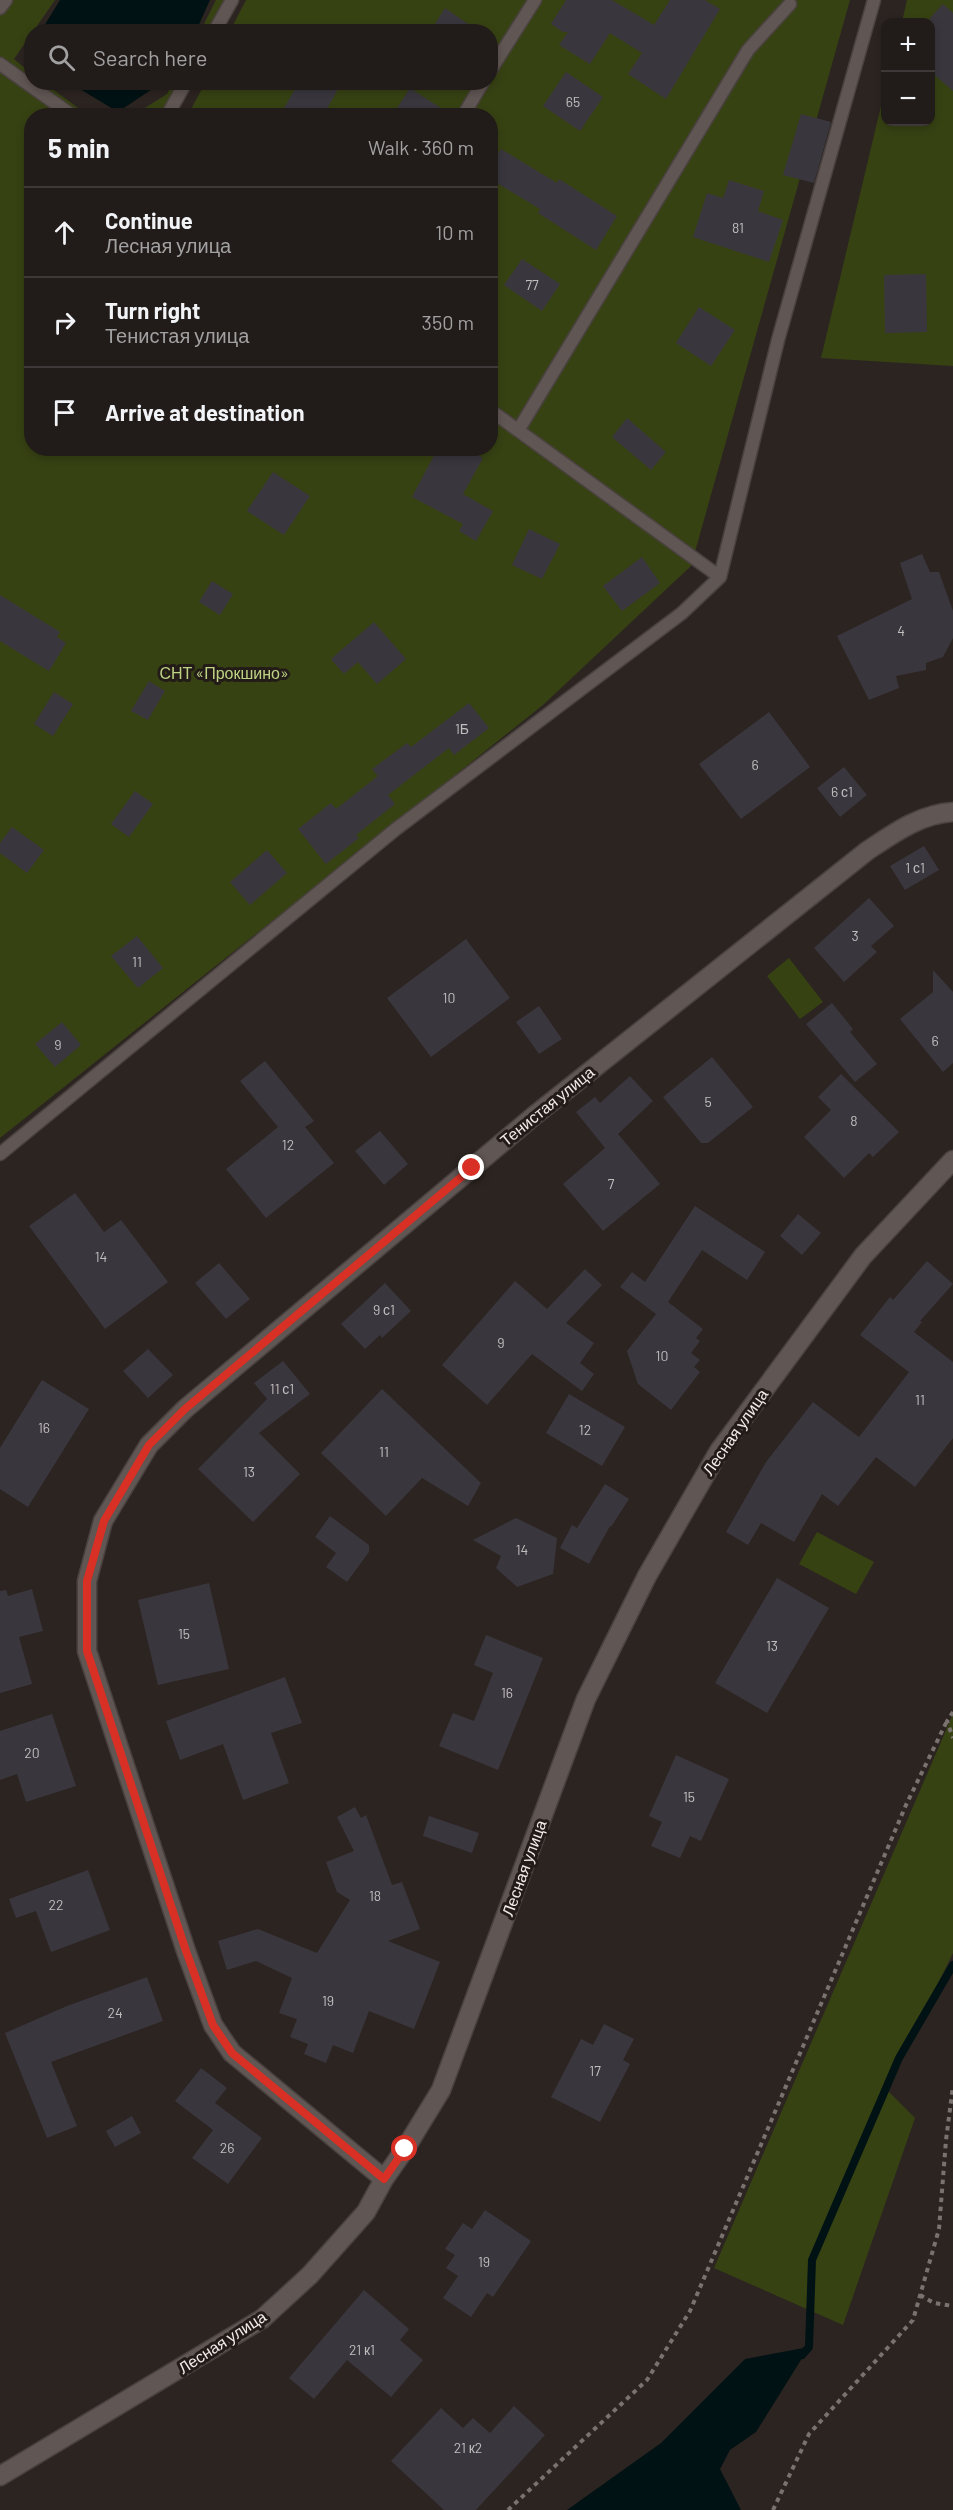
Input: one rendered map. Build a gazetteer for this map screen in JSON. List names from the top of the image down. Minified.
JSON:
{"streets":{"street":["Тенистая улица","Лесная улица"]},"crossings":[["Тенистая улица","Лесная улица"]],"parks":["СНТ «Прокшино»"],"house_numbers":["65","81","77","4","1Б","6","6 с1","1 с1","3","11","10","6","9","5","8","12","7","14","9 с1","9","10","11 с1","11","16","12","11","13","14","15","13","16","20","15","18","22","19","24","17","26","19","21 к1","21 к2"],"page":{"map_buttons":["+","−"],"search":"Search here","heading":["5 min","Walk · 360 m"],"list":[["Continue","Лесная улица","10 m"],["Turn right","Тенистая улица","350 m"],"Arrive at destination"]}}
